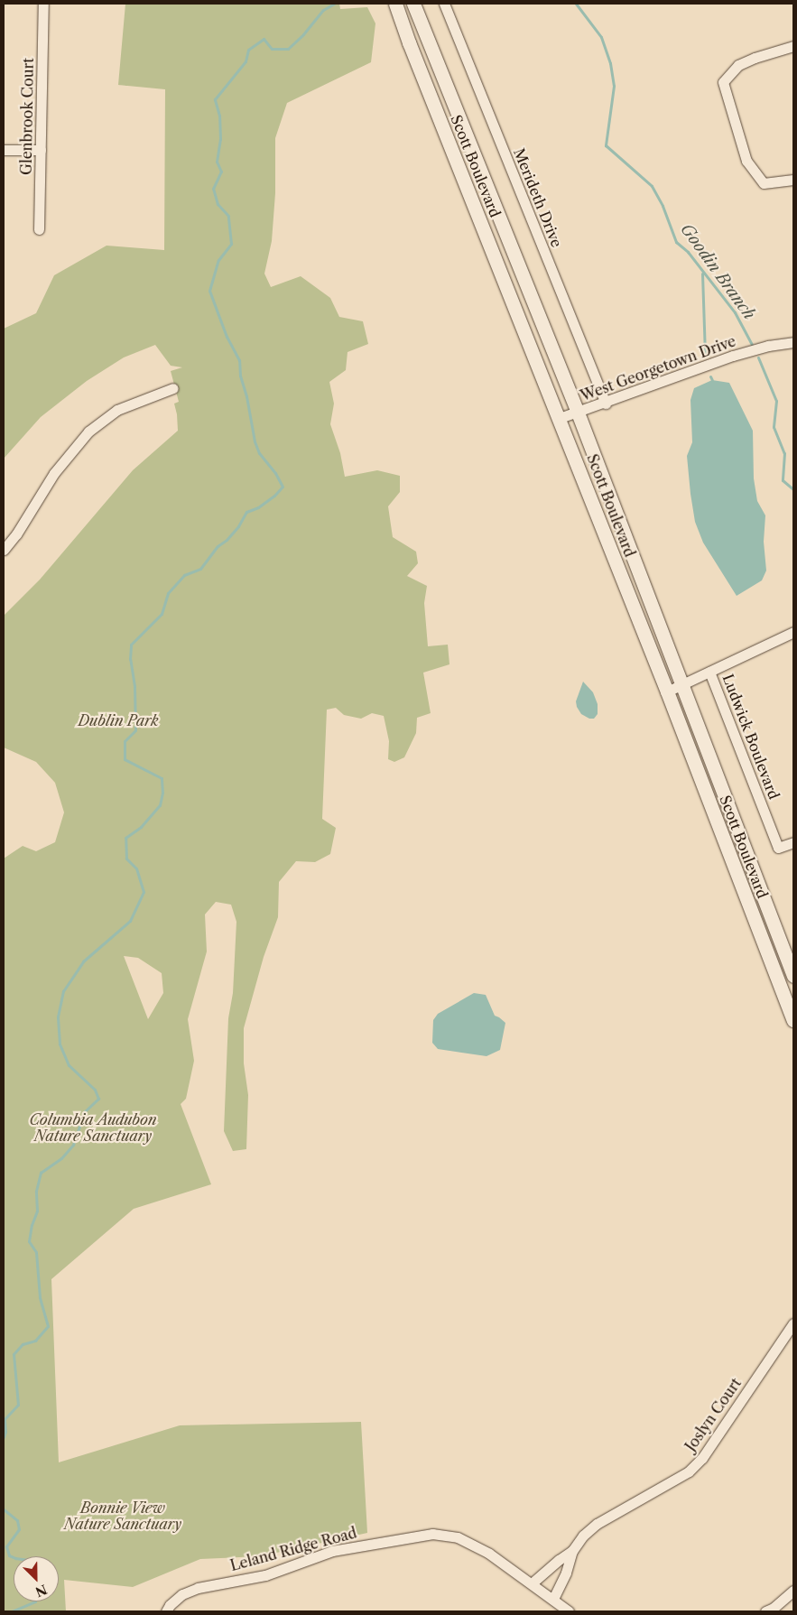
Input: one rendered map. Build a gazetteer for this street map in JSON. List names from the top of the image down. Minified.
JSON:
{"streets":{"main road":["Scott Boulevard"],"street":["Glenbrook Court","Merideth Drive","West Georgetown Drive","Ludwick Boulevard","Joslyn Court","Leland Ridge Road"]},"crossings":[["Scott Boulevard","West Georgetown Drive"],["Merideth Drive","West Georgetown Drive"],["Joslyn Court","Leland Ridge Road"]],"water":["Goodin Branch"],"parks":["Dublin Park","Columbia Audubon Nature Sanctuary","Bonnie View Nature Sanctuary"],"north":"bottom right"}
